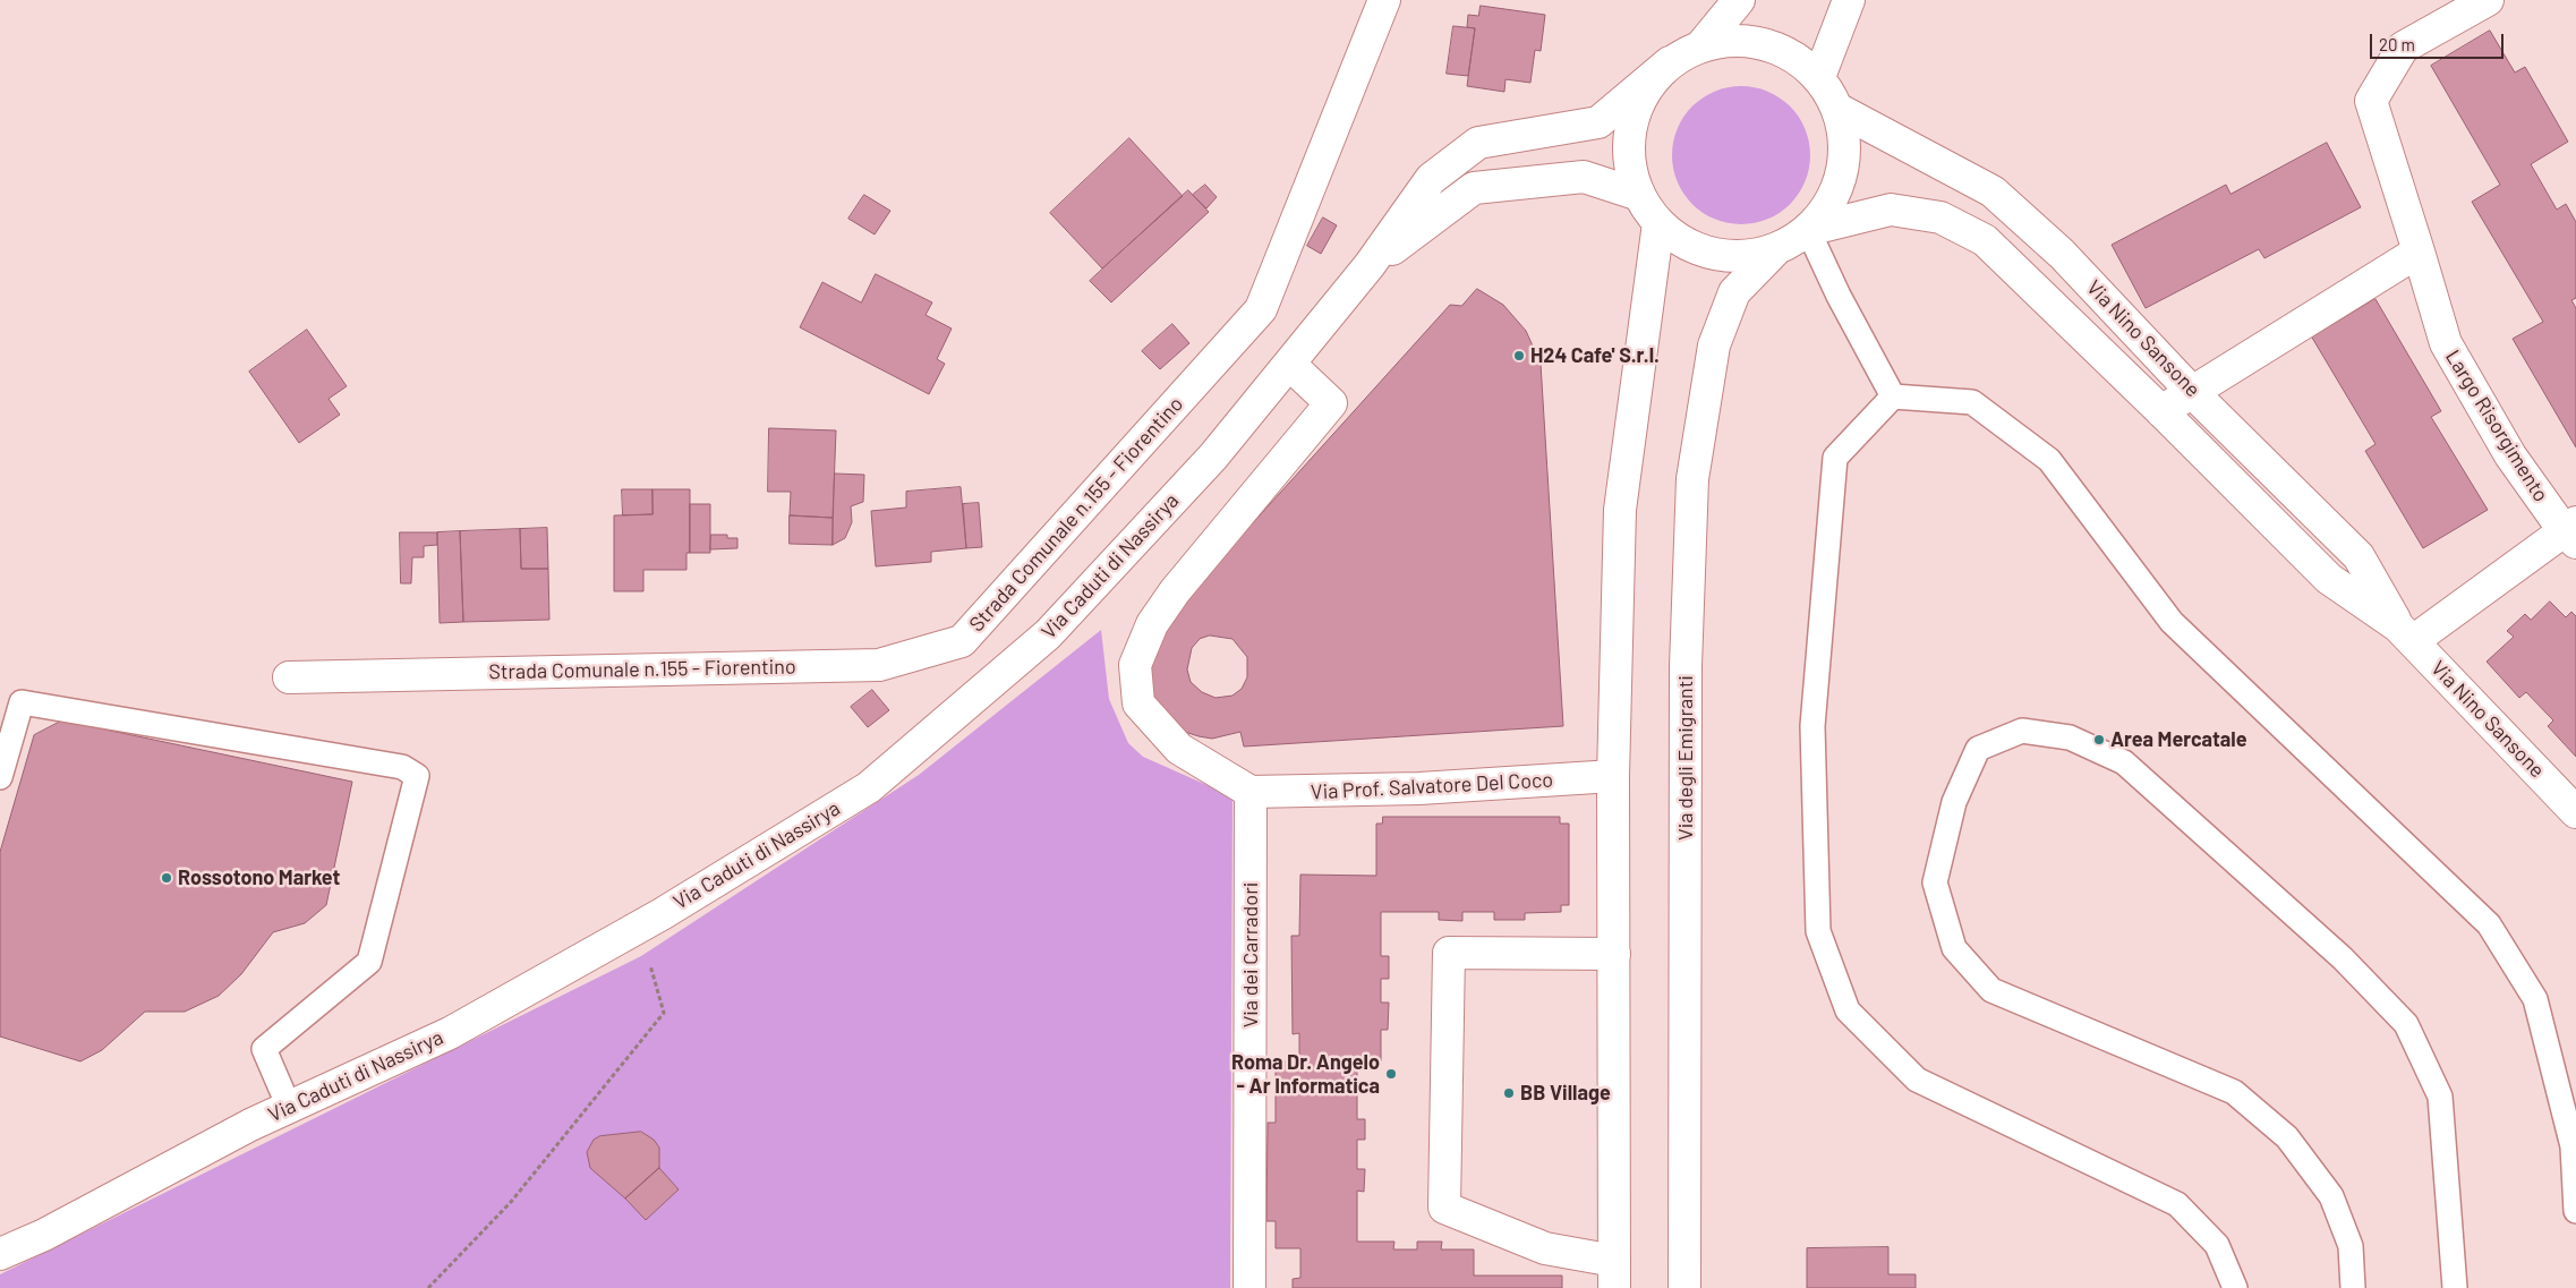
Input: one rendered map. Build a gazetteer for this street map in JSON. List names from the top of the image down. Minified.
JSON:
{"streets":{"street":["Via Nino Sansone","Largo Risorgimento","Strada Comunale n.155 - Fiorentino","Via Caduti di Nassirya","Via degli Emigranti","Via Prof. Salvatore Del Coco","Via dei Carradori"]},"crossings":[["Via Nino Sansone","Largo Risorgimento"],["Via Nino Sansone","Via degli Emigranti"],["Via Caduti di Nassirya","Via degli Emigranti"],["Via Prof. Salvatore Del Coco","Via dei Carradori"]],"places":["H24 Cafe' S.r.l.","Area Mercatale","Rossotono Market","Roma Dr. Angelo - Ar Informatica","BB Village"],"scale_bar":"20 m"}
